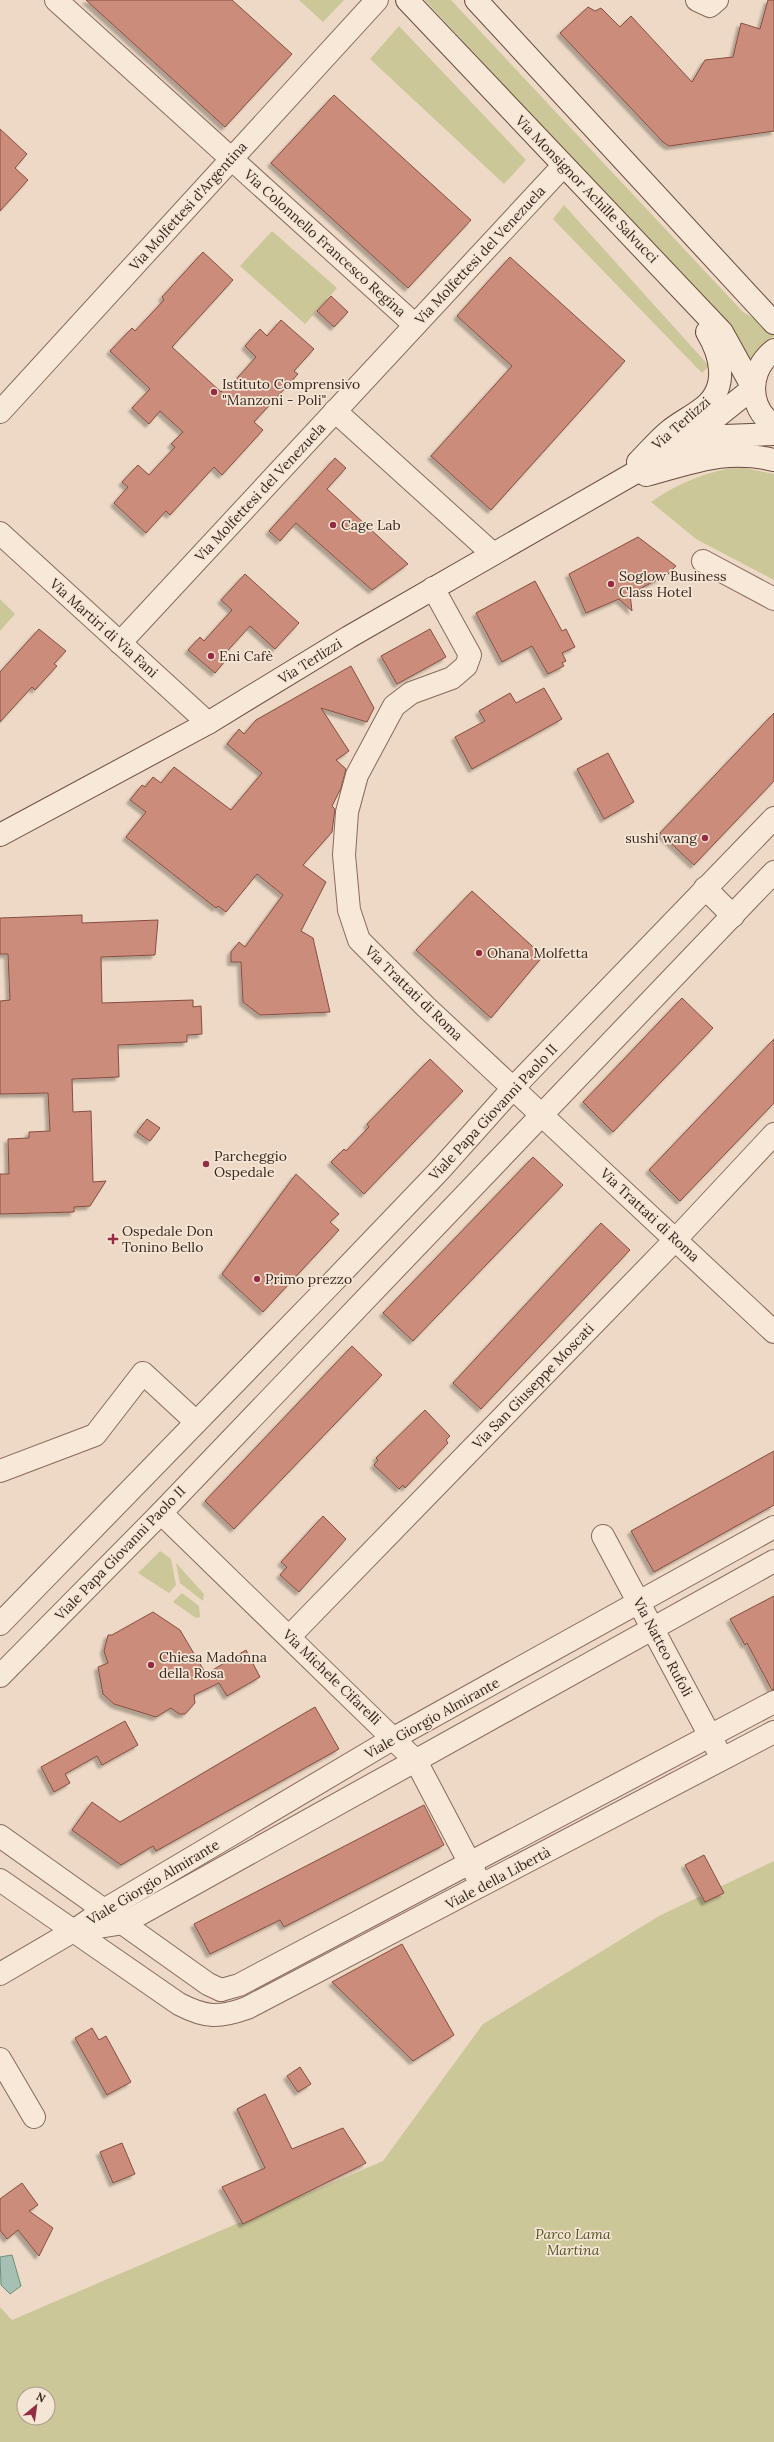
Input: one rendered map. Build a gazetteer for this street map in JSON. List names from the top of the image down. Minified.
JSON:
{"streets":{"street":["Via Monsignor Achille Salvucci","Via Molfettesi d'Argentina","Via Colonnello Francesco Regina","Via Molfettesi del Venezuela","Via Terlizzi","Via Martiri di Via Fani","Via Trattati di Roma","Viale Papa Giovanni Paolo II","Via San Giuseppe Moscati","Via Natteo Rufoli","Via Michele Cifarelli","Viale Giorgio Almirante","Viale della Libertà"]},"crossings":[["Via Monsignor Achille Salvucci","Via Molfettesi del Venezuela"],["Via Monsignor Achille Salvucci","Via Terlizzi"],["Via Molfettesi d'Argentina","Via Colonnello Francesco Regina"],["Via Colonnello Francesco Regina","Via Molfettesi del Venezuela"],["Via Molfettesi del Venezuela","Via Martiri di Via Fani"],["Via Terlizzi","Via Martiri di Via Fani"],["Via Terlizzi","Via Trattati di Roma"],["Via Trattati di Roma","Viale Papa Giovanni Paolo II"],["Via Trattati di Roma","Via San Giuseppe Moscati"],["Viale Papa Giovanni Paolo II","Via Michele Cifarelli"],["Via San Giuseppe Moscati","Via Michele Cifarelli"],["Via Natteo Rufoli","Viale Giorgio Almirante"],["Via Natteo Rufoli","Viale della Libertà"],["Via Michele Cifarelli","Viale Giorgio Almirante"],["Via Michele Cifarelli","Viale della Libertà"]],"parks":["Parco Lama Martina"],"places":{"other":["Istituto Comprensivo \"Manzoni - Poli\"","Cage Lab","Soglow Business Class Hotel","Eni Cafè","sushi wang","Ohana Molfetta","Parcheggio Ospedale","Primo prezzo","Chiesa Madonna della Rosa"],"health":["Ospedale Don Tonino Bello"]},"north":"top right"}
